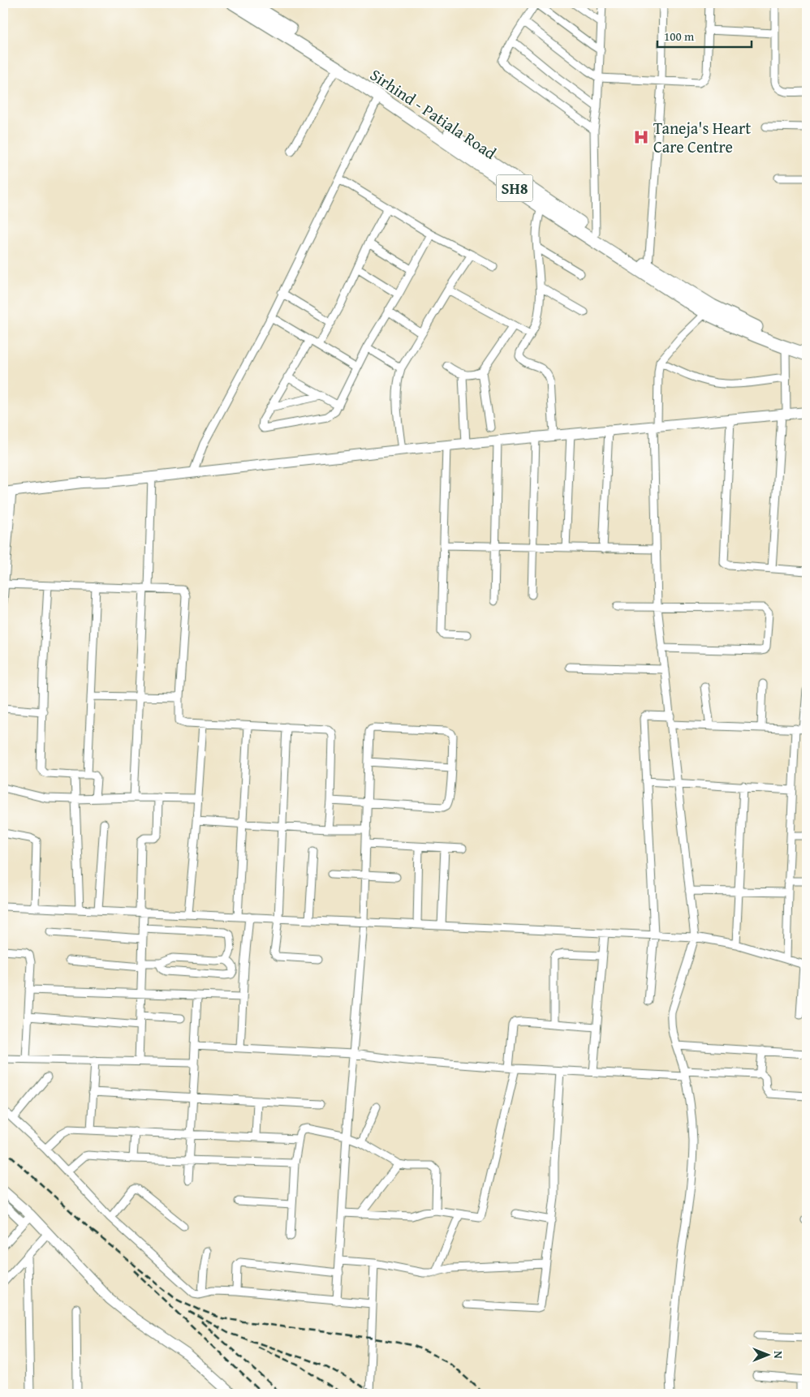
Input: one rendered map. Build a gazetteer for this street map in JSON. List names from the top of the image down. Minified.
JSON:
{"streets":{"main road":["Sirhind - Patiala Road","SH8"]},"places":{"hospital":["Taneja's Heart Care Centre"]},"scale_bar":"100 m","north":"right"}
